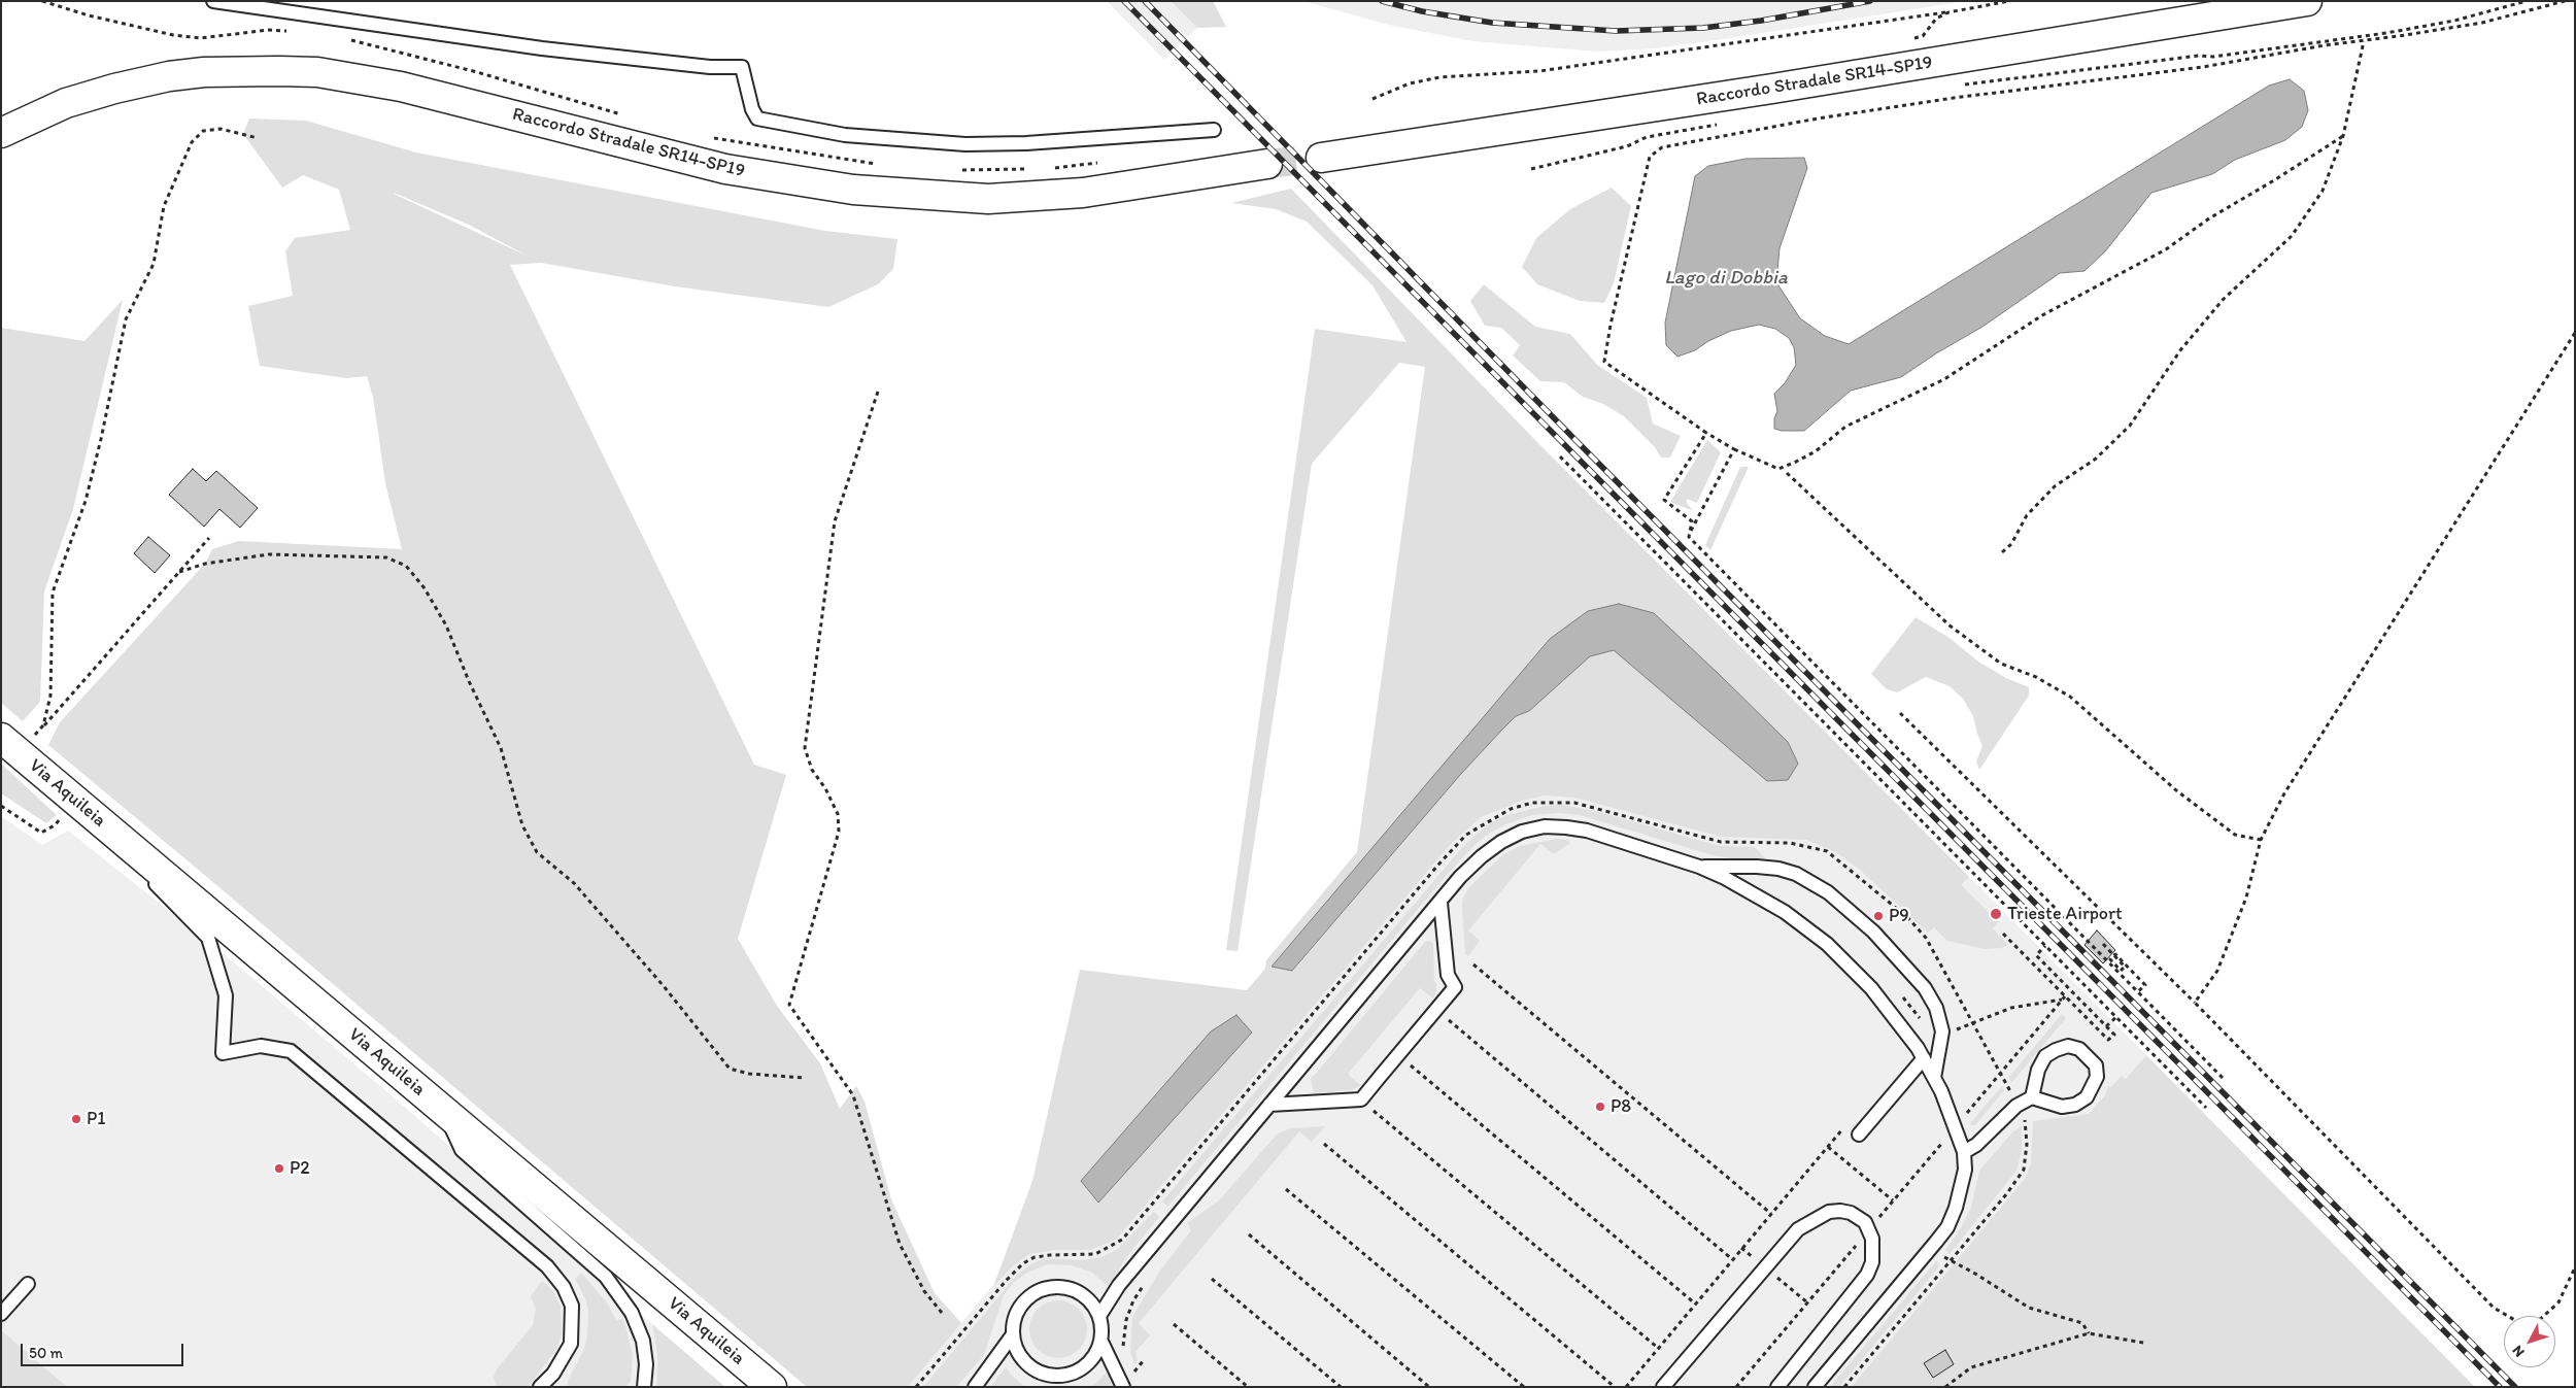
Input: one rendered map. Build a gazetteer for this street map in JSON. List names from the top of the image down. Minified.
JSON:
{"streets":{"main road":["Raccordo Stradale SR14-SP19","Via Aquileia"]},"water":["Lago di Dobbia"],"places":["Trieste Airport","P9","P8","P1","P2"],"scale_bar":"50 m","north":"bottom left"}
